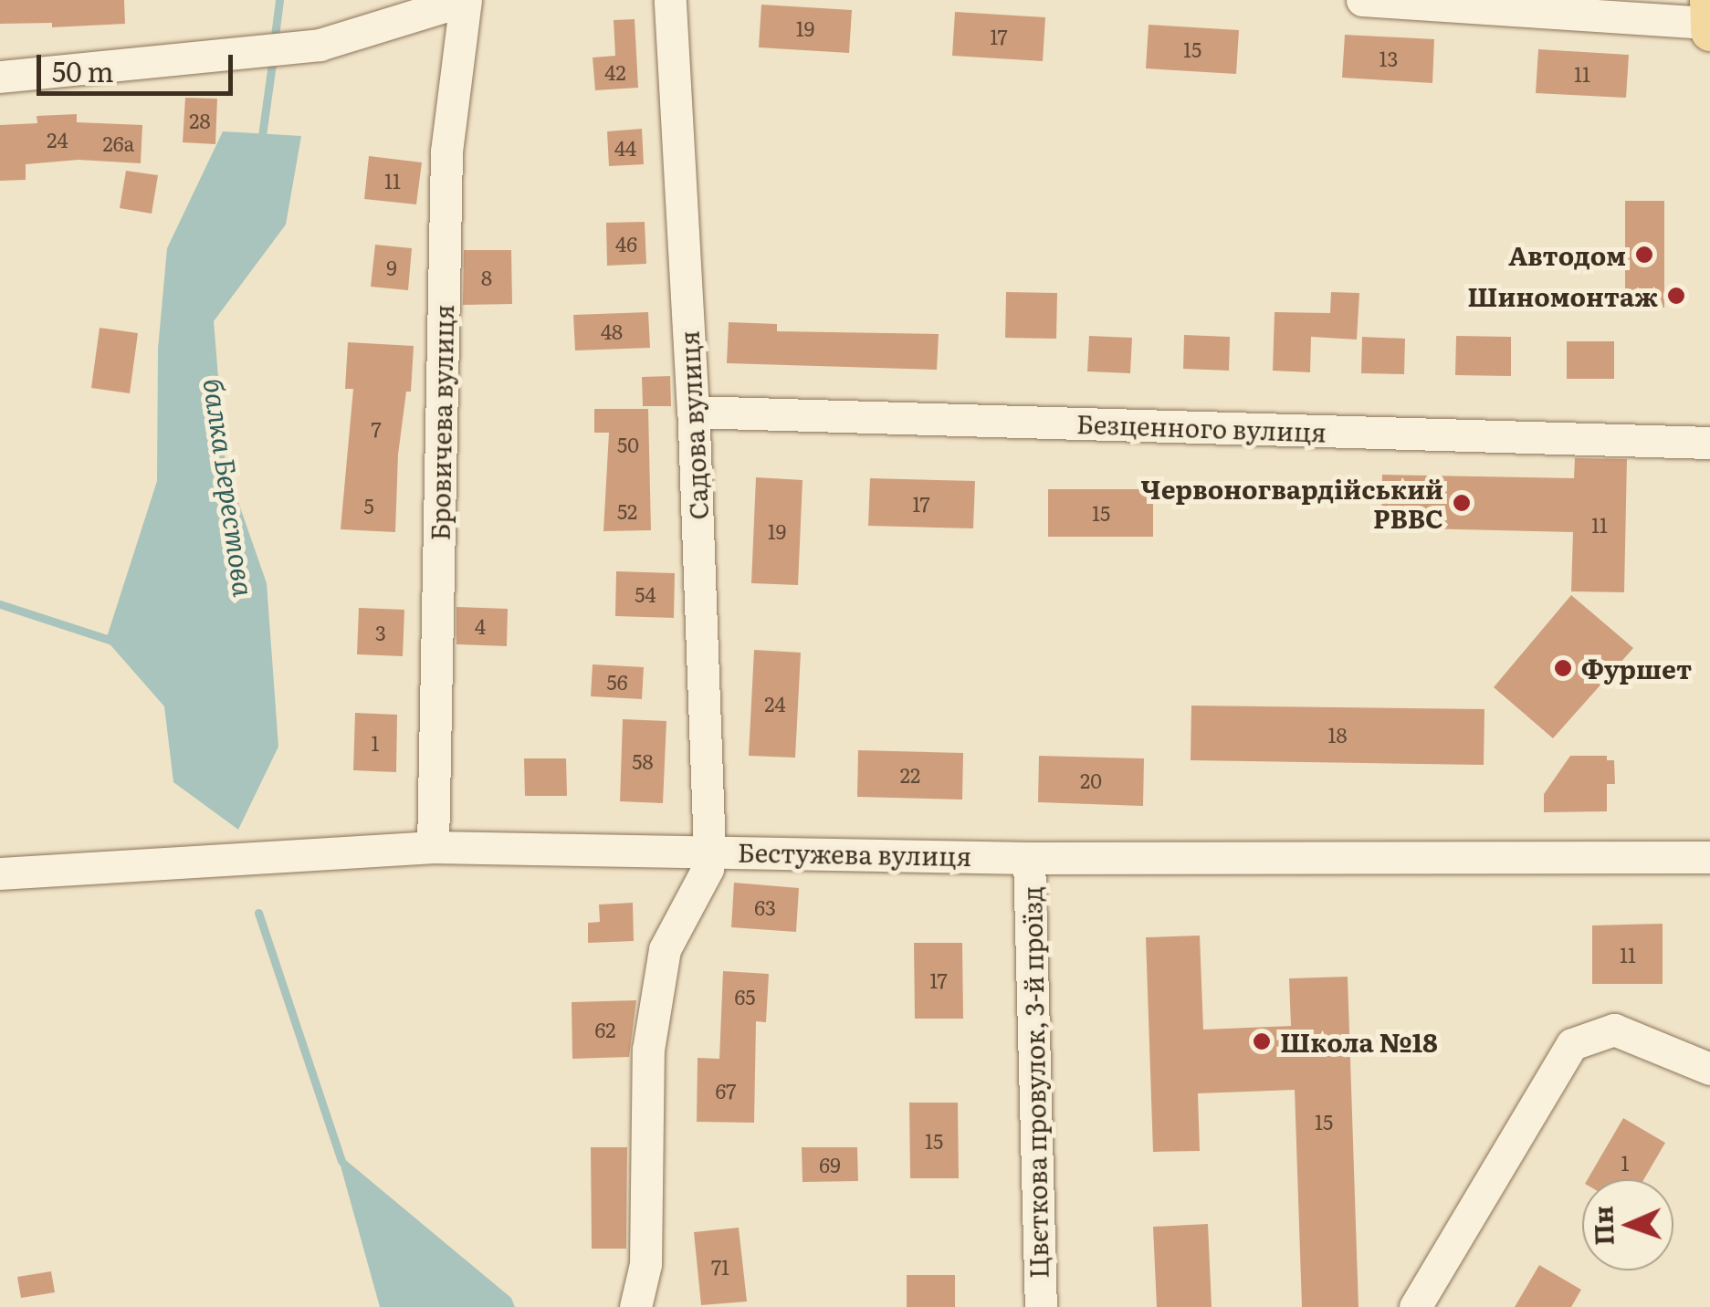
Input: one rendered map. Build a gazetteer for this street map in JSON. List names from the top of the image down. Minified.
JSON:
{"streets":{"street":["Бровичева вулиця","Садова вулиця","Безценного вулиця","Бестужева вулиця","Цвєткова провулок, 3-й проїзд"]},"crossings":[["Бровичева вулиця","Бестужева вулиця"],["Садова вулиця","Безценного вулиця"],["Садова вулиця","Бестужева вулиця"],["Бестужева вулиця","Цвєткова провулок, 3-й проїзд"]],"water":["балка Берестова"],"places":["Автодом","Шиномонтаж","Червоногвардійський РВВС","Фуршет","Школа №18"],"house_numbers":["19","17","15","13","42","11","28","24","26а","44","11","46","9","8","48","7","50","17","5","52","15","11","19","54","4","3","56","24","18","1","58","22","20","63","11","17","65","62","67","15","15","1","69","71"],"scale_bar":"50 m","north":"left"}
